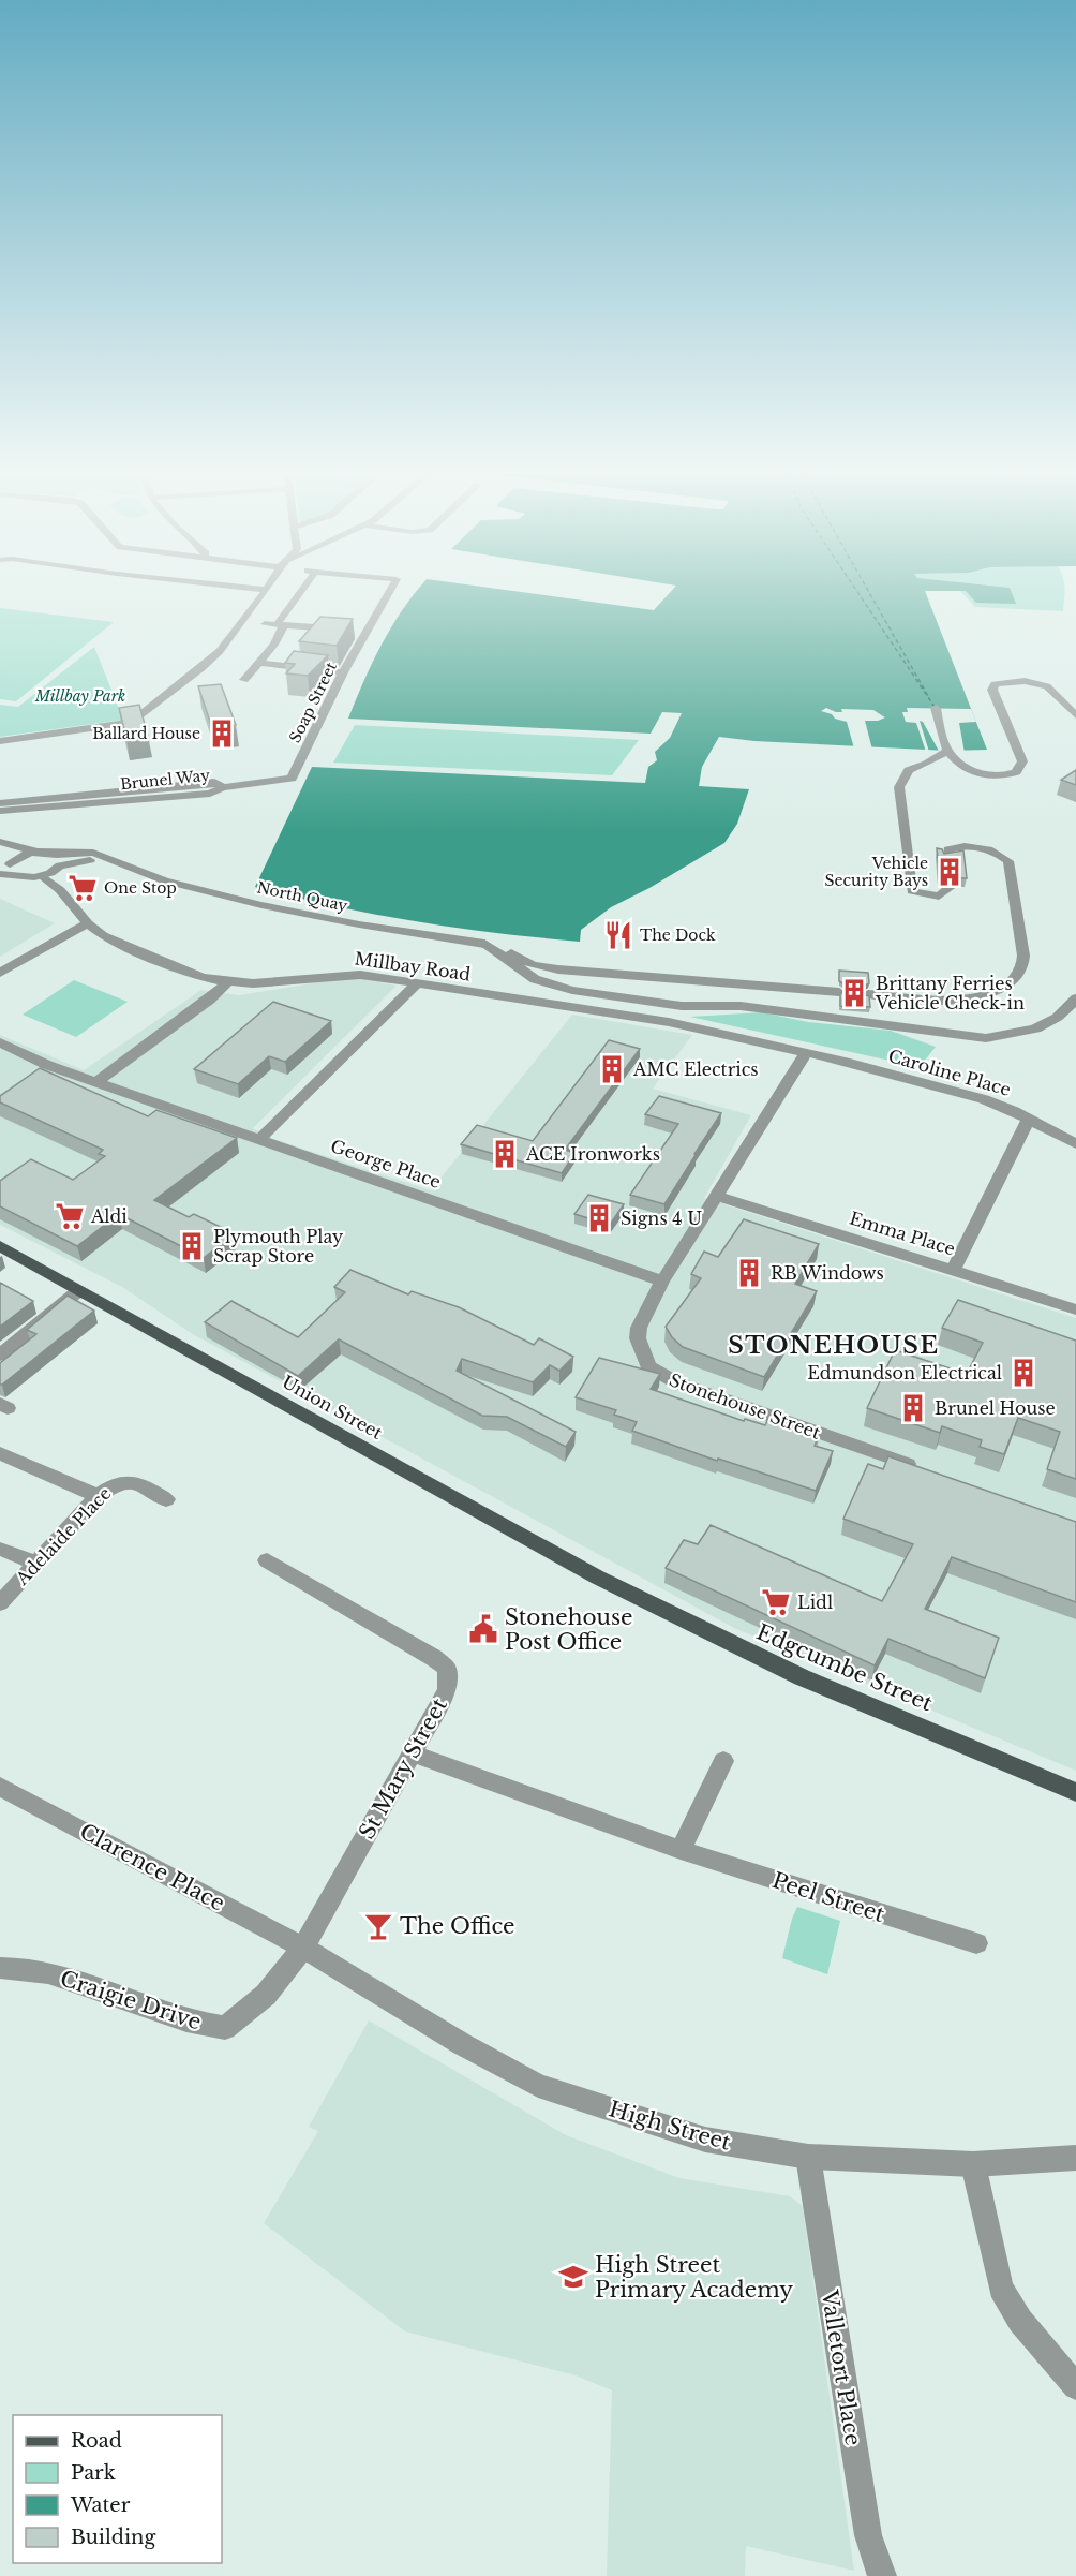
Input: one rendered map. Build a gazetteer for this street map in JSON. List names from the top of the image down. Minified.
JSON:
{"streets":{"main road":["Union Street","Edgcumbe Street"],"street":["Soap Street","Brunel Way","North Quay","Millbay Road","Caroline Place","George Place","Emma Place","Stonehouse Street","Adelaide Place","St Mary Street","Clarence Place","Peel Street","Craigie Drive","High Street","Valletort Place"]},"crossings":[["Soap Street","Brunel Way"],["Millbay Road","Caroline Place"],["Millbay Road","Stonehouse Street"],["Caroline Place","Stonehouse Street"],["George Place","Stonehouse Street"],["Emma Place","Stonehouse Street"],["Union Street","Edgcumbe Street"],["St Mary Street","Clarence Place"],["St Mary Street","Peel Street"],["St Mary Street","Craigie Drive"],["St Mary Street","High Street"],["Clarence Place","Craigie Drive"],["Clarence Place","High Street"],["Craigie Drive","High Street"],["High Street","Valletort Place"]],"districts":["STONEHOUSE"],"parks":["Millbay Park"],"places":{"building":["Ballard House","Vehicle Security Bays","Brittany Ferries Vehicle Check-in","AMC Electrics","ACE Ironworks","Signs 4 U","Plymouth Play Scrap Store","RB Windows","Edmundson Electrical","Brunel House"],"supermarket":["One Stop","Aldi","Lidl"],"restaurant":["The Dock"],"public building":["Stonehouse Post Office"],"bar":["The Office"],"school or university":["High Street Primary Academy"]},"legend":["Road","Park","Water","Building"]}
